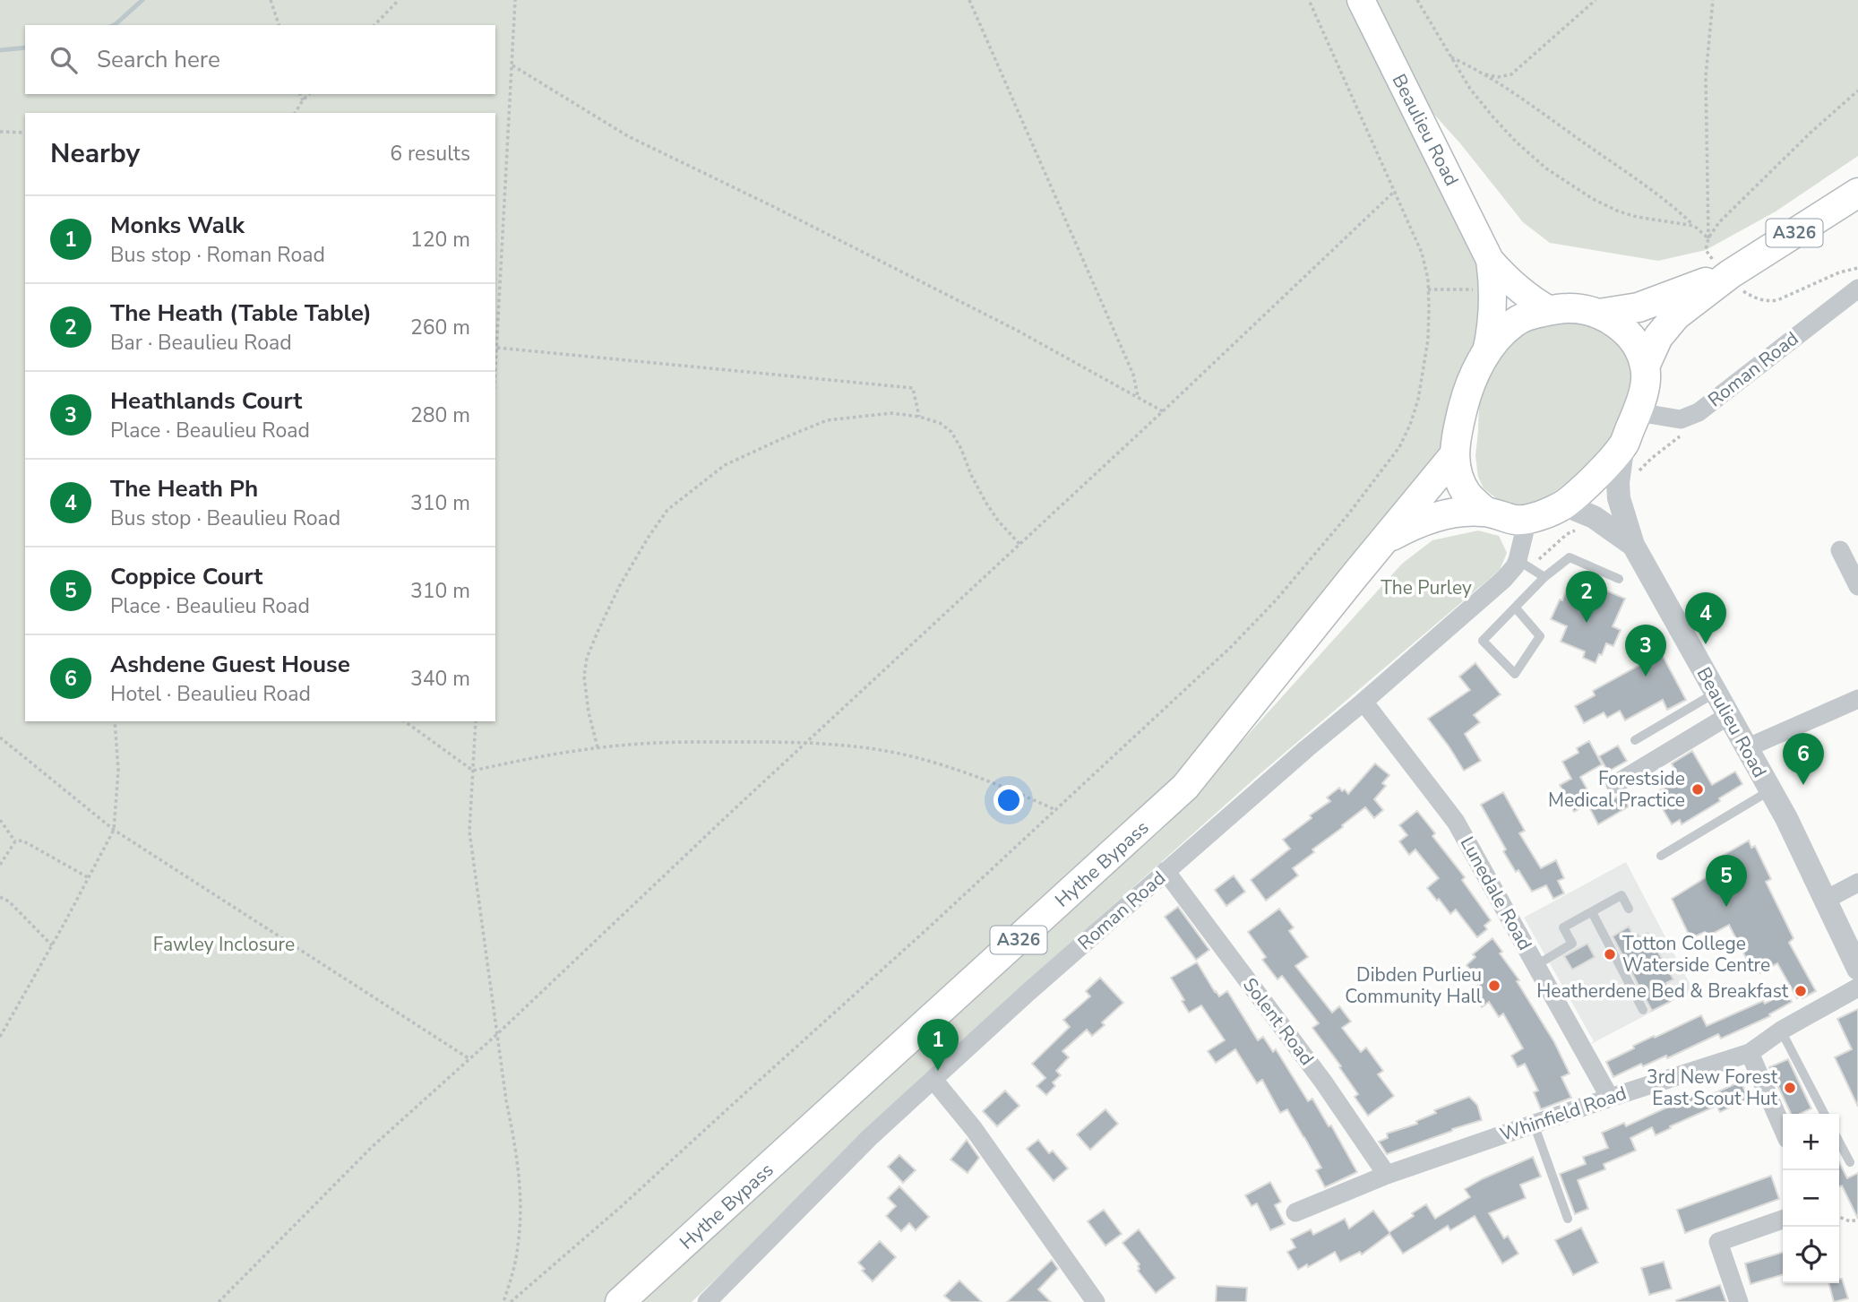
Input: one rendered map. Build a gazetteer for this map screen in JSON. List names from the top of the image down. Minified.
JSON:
{"streets":{"main road":["Beaulieu Road","A326","Hythe Bypass"],"street":["Roman Road","Lunedale Road","Solent Road","Whinfield Road"]},"crossings":[["Beaulieu Road","A326"],["Beaulieu Road","Roman Road"],["Beaulieu Road","Hythe Bypass"],["A326","Roman Road"],["A326","Hythe Bypass"],["Roman Road","Hythe Bypass"],["Roman Road","Lunedale Road"],["Roman Road","Solent Road"],["Lunedale Road","Whinfield Road"],["Solent Road","Whinfield Road"]],"parks":["The Purley","Fawley Inclosure"],"places":["Forestside Medical Practice","Totton College Waterside Centre","Dibden Purlieu Community Hall","Heatherdene Bed & Breakfast","3rd New Forest East Scout Hut"],"page":{"search":"Search here","heading":["Nearby","6 results"],"list":[{"mark":"1","name":"Monks Walk","note":"Bus stop · Roman Road","value":"120 m"},{"mark":"2","name":"The Heath (Table Table)","note":"Bar · Beaulieu Road","value":"260 m"},{"mark":"3","name":"Heathlands Court","note":"Place · Beaulieu Road","value":"280 m"},{"mark":"4","name":"The Heath Ph","note":"Bus stop · Beaulieu Road","value":"310 m"},{"mark":"5","name":"Coppice Court","note":"Place · Beaulieu Road","value":"310 m"},{"mark":"6","name":"Ashdene Guest House","note":"Hotel · Beaulieu Road","value":"340 m"}],"pins":["2","4","3","6","5","1"],"map_buttons":["+","−"]}}
